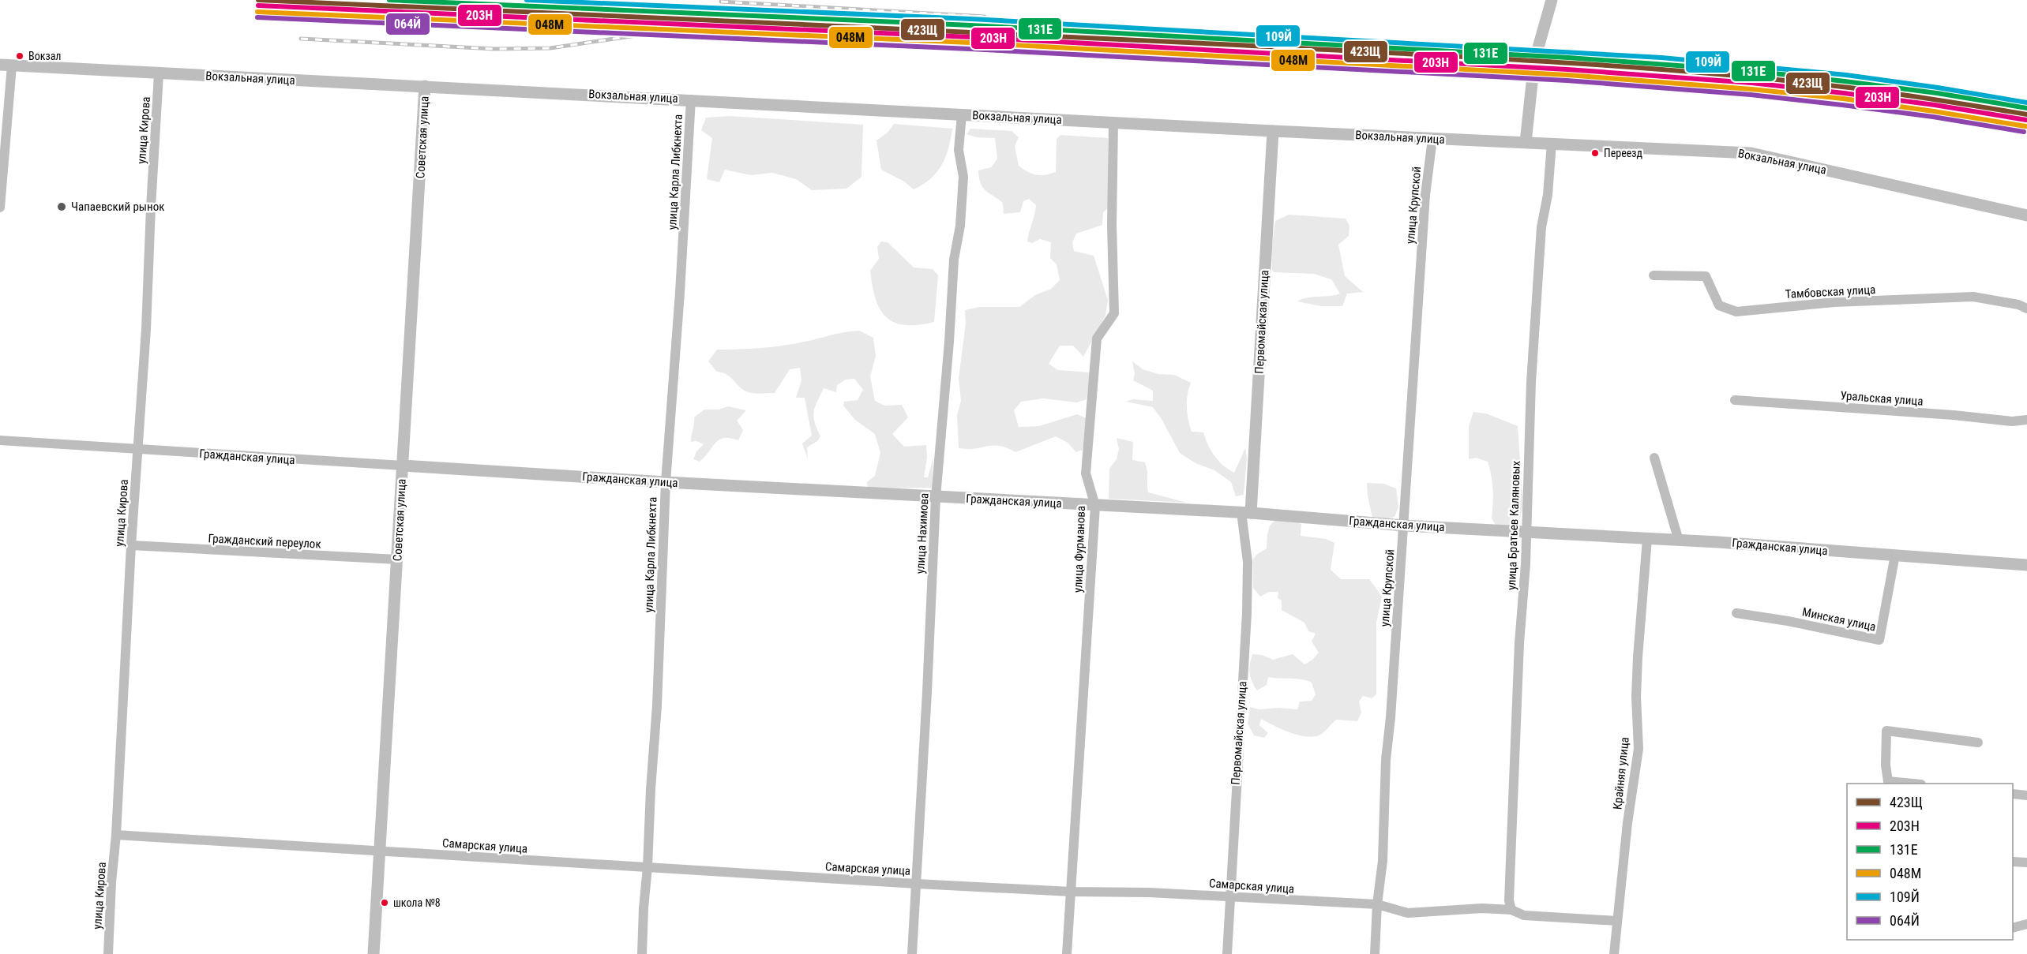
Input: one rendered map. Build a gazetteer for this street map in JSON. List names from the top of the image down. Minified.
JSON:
{"streets":{"street":["Вокзальная улица","улица Кирова","Советская улица","улица Карла Либкнехта","улица Крупской","Тамбовская улица","Первомайская улица","Уральская улица","Гражданская улица","улица Братьев Каляновых","улица Нахимова","Гражданский переулок","улица Фурманова","Минская улица","Крайняя улица","Самарская улица"]},"crossings":[["Вокзальная улица","улица Кирова"],["Вокзальная улица","Советская улица"],["Вокзальная улица","улица Карла Либкнехта"],["Вокзальная улица","улица Крупской"],["Вокзальная улица","Первомайская улица"],["Вокзальная улица","улица Братьев Каляновых"],["Вокзальная улица","улица Нахимова"],["Вокзальная улица","улица Фурманова"],["улица Кирова","Гражданская улица"],["улица Кирова","Гражданский переулок"],["улица Кирова","Самарская улица"],["Советская улица","Гражданская улица"],["Советская улица","Гражданский переулок"],["Советская улица","Самарская улица"],["улица Карла Либкнехта","Гражданская улица"],["улица Карла Либкнехта","Самарская улица"],["улица Крупской","Гражданская улица"],["улица Крупской","Самарская улица"],["Первомайская улица","Гражданская улица"],["Первомайская улица","Самарская улица"],["Гражданская улица","улица Братьев Каляновых"],["Гражданская улица","улица Нахимова"],["Гражданская улица","улица Фурманова"],["Гражданская улица","Минская улица"],["Гражданская улица","Крайняя улица"],["улица Братьев Каляновых","Самарская улица"],["улица Нахимова","Самарская улица"],["улица Фурманова","Самарская улица"],["Крайняя улица","Самарская улица"]],"places":["Вокзал","Переезд","Чапаевский рынок","школа №8"],"lines":["transit line 423Щ","transit line 131Е","transit line 109Й","transit line 203Н","transit line 048М","transit line 064Й"],"legend":["423Щ","203Н","131Е","048М","109Й","064Й"]}
